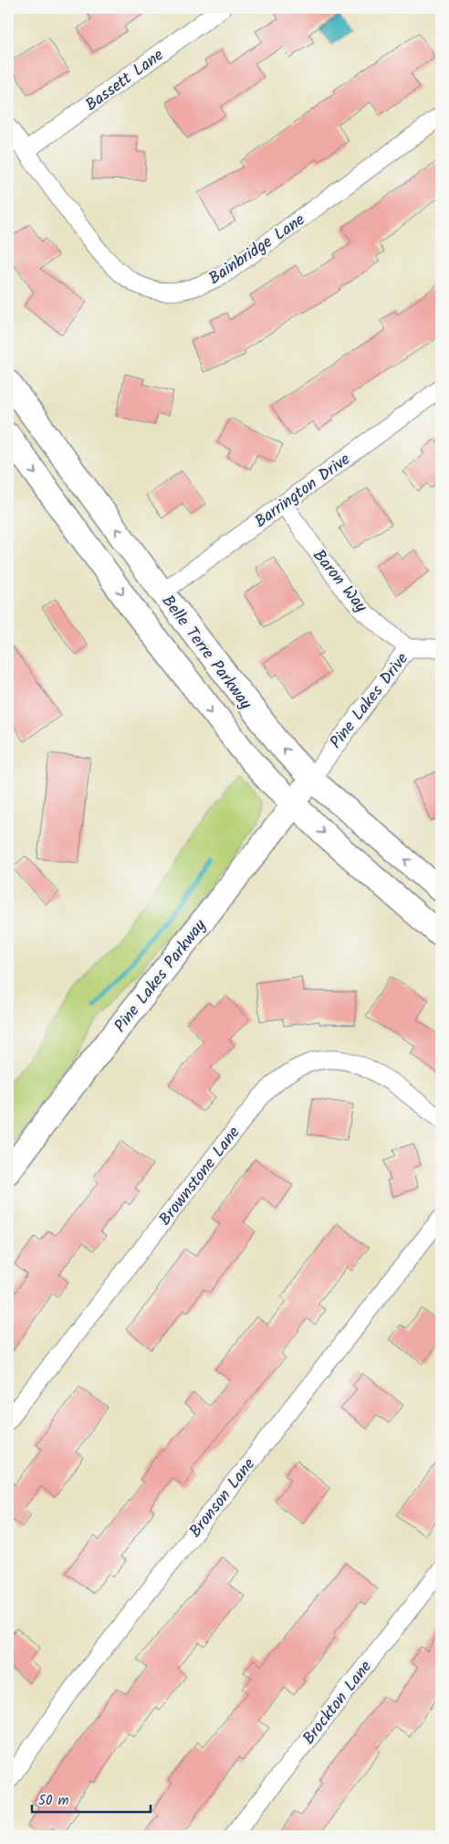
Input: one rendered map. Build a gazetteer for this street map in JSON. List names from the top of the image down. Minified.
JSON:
{"streets":{"main road":["Belle Terre Parkway","Pine Lakes Parkway"],"street":["Bassett Lane","Bainbridge Lane","Barrington Drive","Baron Way","Pine Lakes Drive","Brownstone Lane","Bronson Lane","Brockton Lane"]},"crossings":[["Bassett Lane","Bainbridge Lane"],["Barrington Drive","Baron Way"],["Barrington Drive","Belle Terre Parkway"],["Baron Way","Pine Lakes Drive"],["Belle Terre Parkway","Pine Lakes Drive"],["Belle Terre Parkway","Pine Lakes Parkway"],["Pine Lakes Drive","Pine Lakes Parkway"]],"scale_bar":"50 m"}
